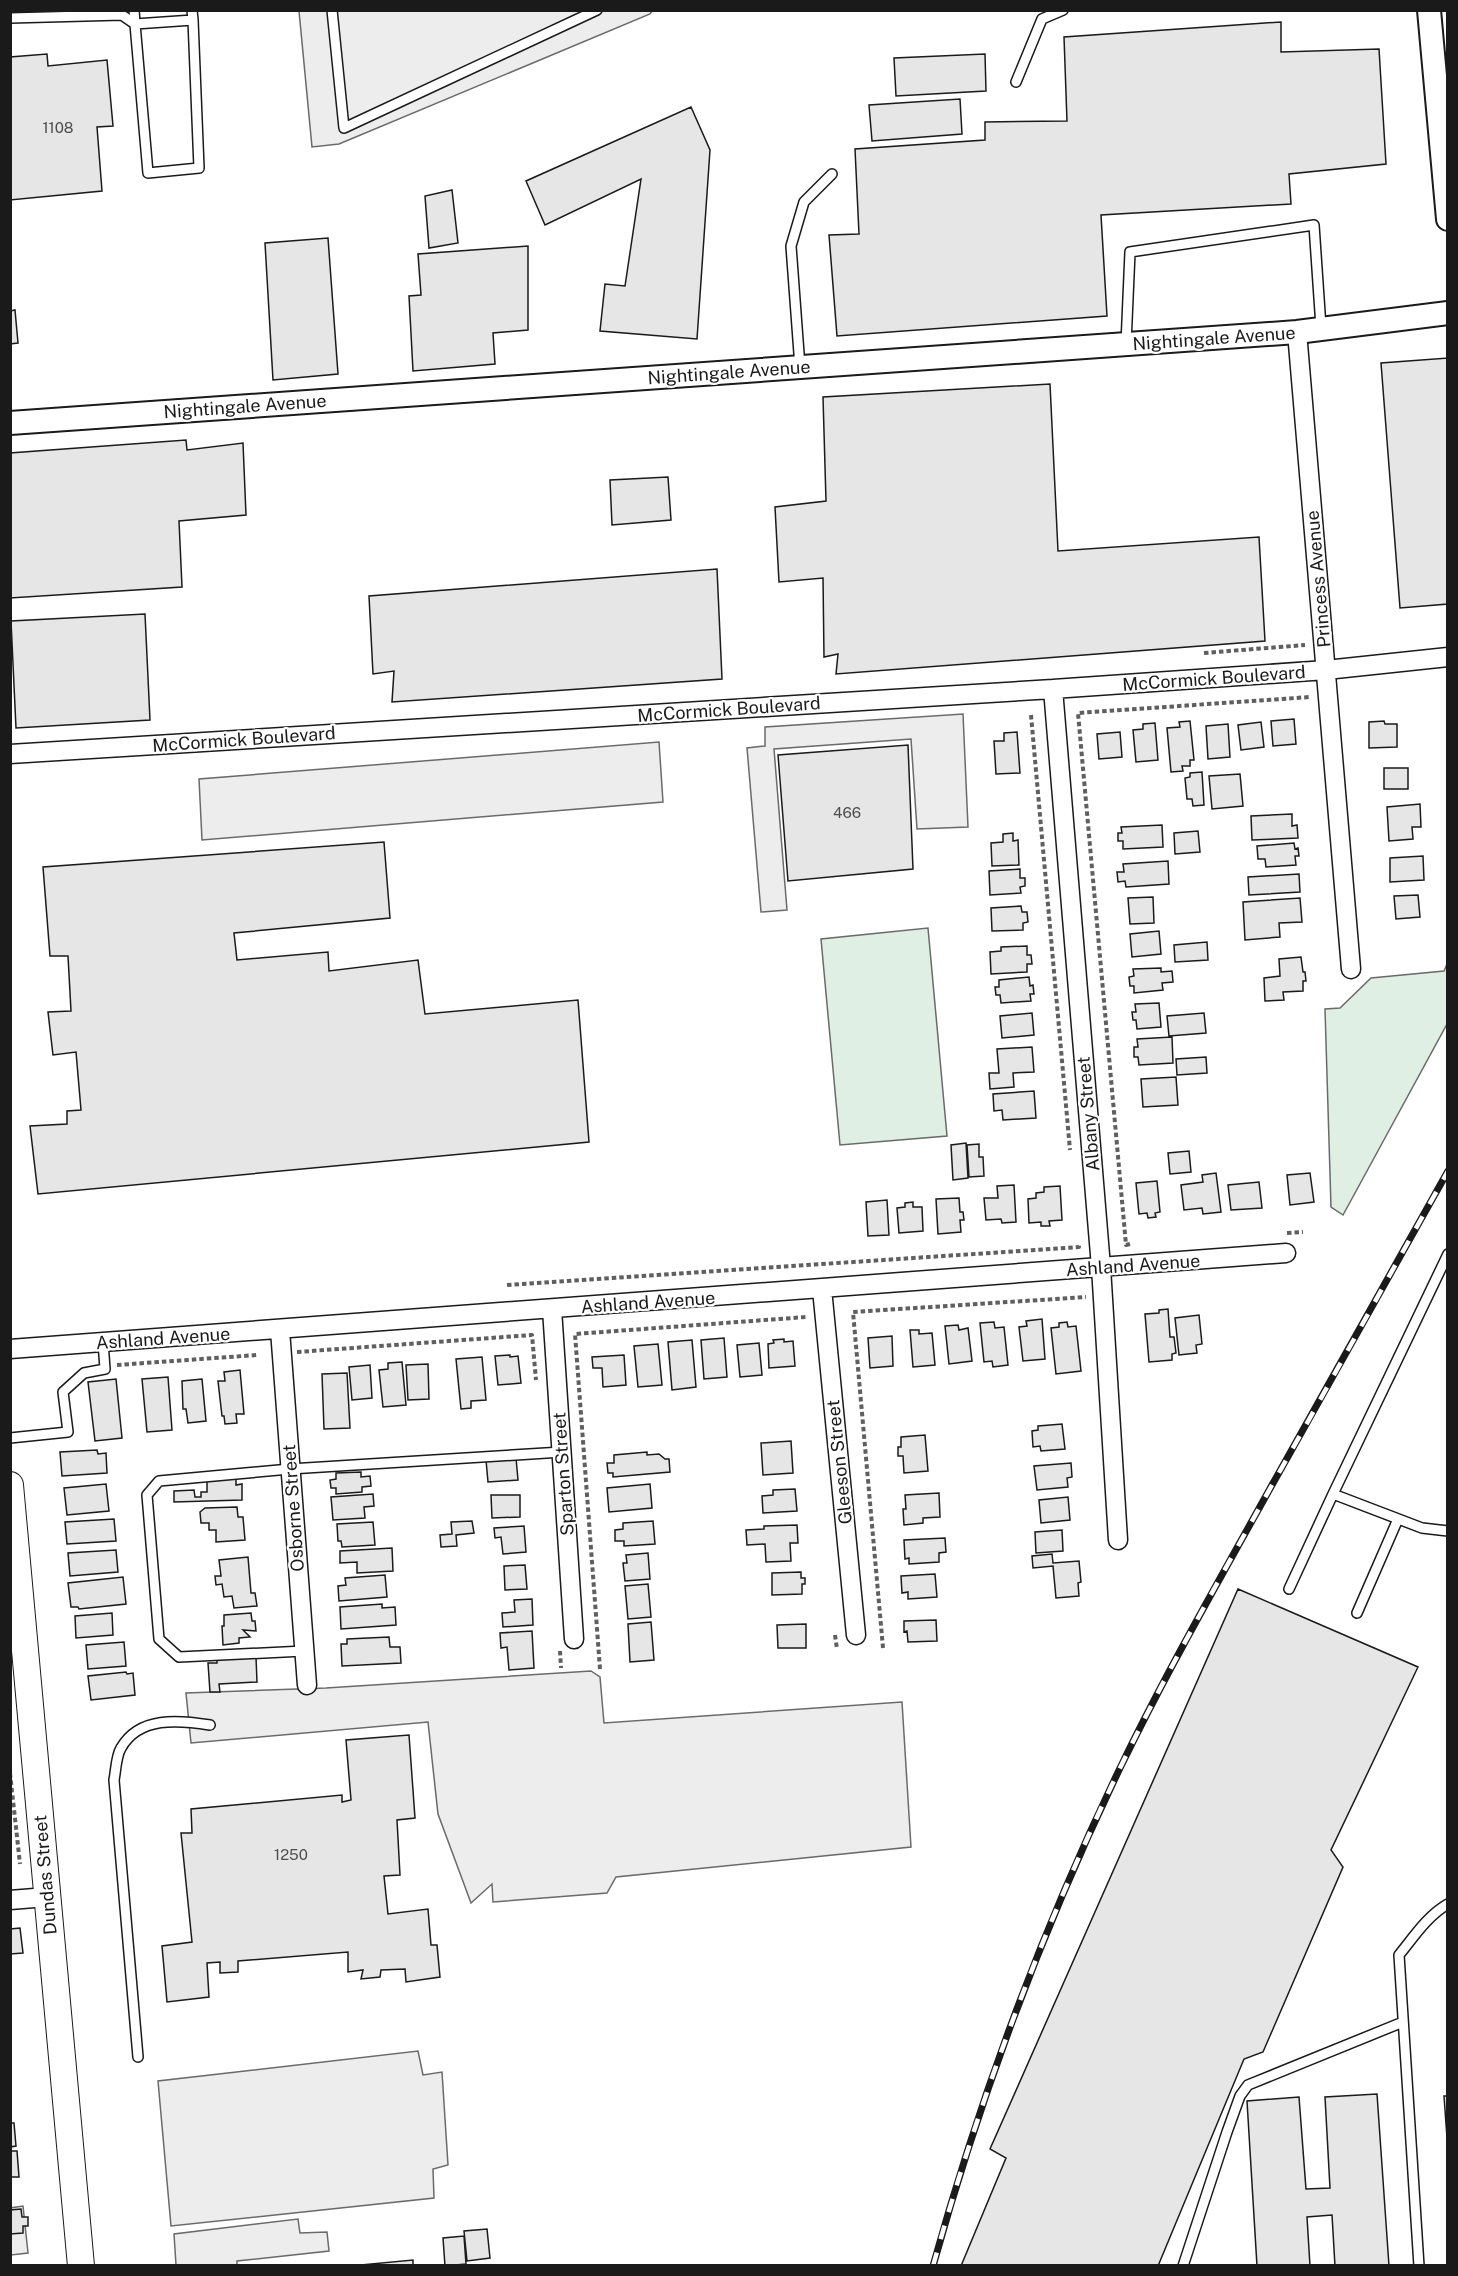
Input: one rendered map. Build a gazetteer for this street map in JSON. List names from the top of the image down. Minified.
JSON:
{"streets":{"main road":["Dundas Street"],"street":["Nightingale Avenue","Princess Avenue","McCormick Boulevard","Albany Street","Ashland Avenue","Gleeson Street","Sparton Street","Osborne Street"]},"crossings":[["Nightingale Avenue","Princess Avenue"],["Princess Avenue","McCormick Boulevard"],["McCormick Boulevard","Albany Street"],["Albany Street","Ashland Avenue"],["Ashland Avenue","Gleeson Street"],["Ashland Avenue","Sparton Street"],["Ashland Avenue","Osborne Street"]],"house_numbers":["1108","466","1250"]}
